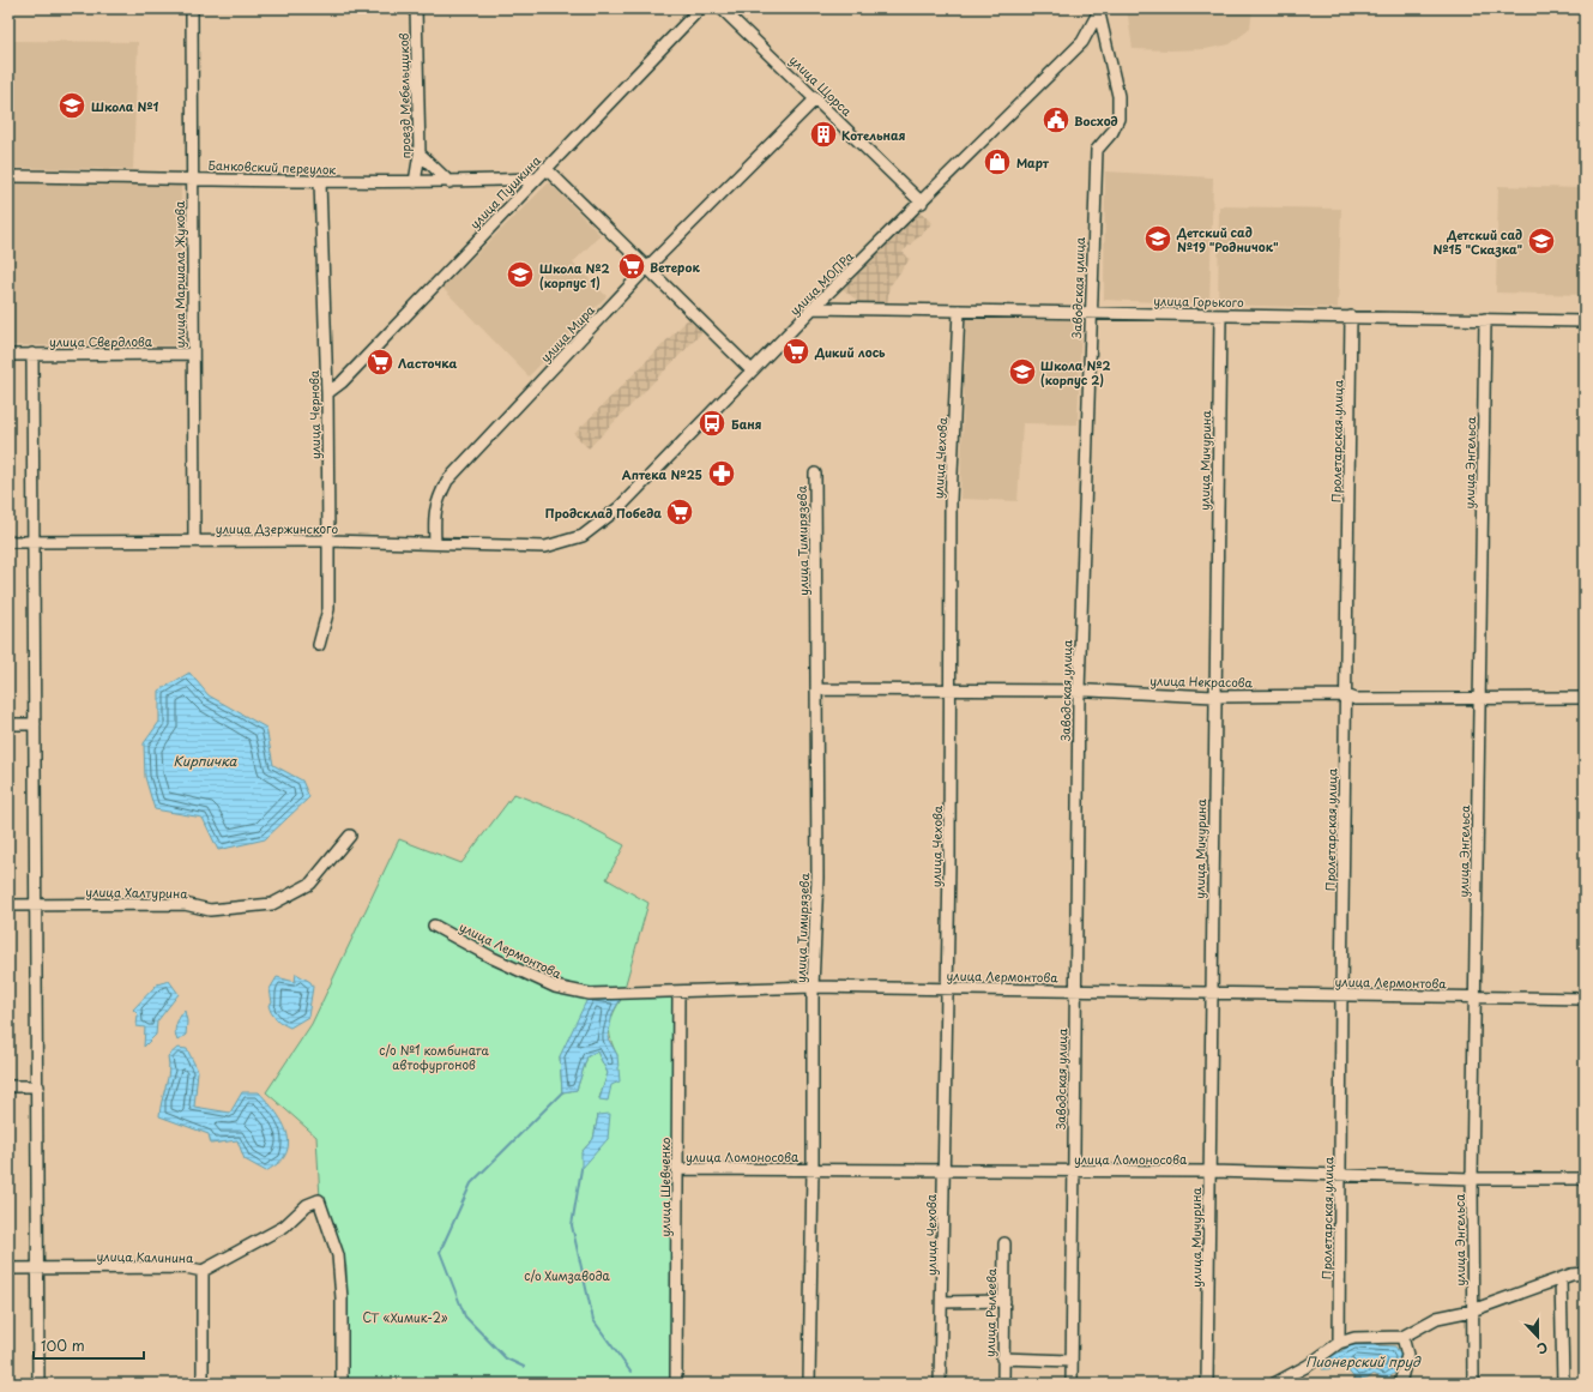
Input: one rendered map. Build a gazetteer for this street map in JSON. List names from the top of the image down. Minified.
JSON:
{"streets":{"street":["улица Щорса","проезд Мебельщиков","Банковский переулок","улица Пушкина","улица Маршала Жукова","улица МОПРа","Заводская улица","улица Горького","улица Мира","улица Свердлова","улица Чернова","Пролетарская улица","улица Чехова","улица Мичурина","улица Энгельса","улица Дзержинского","улица Тимирязева","улица Некрасова","улица Халтурина","улица Лермонтова","улица Ломоносова","улица Шевченко","улица Калинина","улица Рылеева"]},"crossings":[["улица Щорса","улица МОПРа"],["улица Щорса","улица Мира"],["проезд Мебельщиков","Банковский переулок"],["Банковский переулок","улица Пушкина"],["Банковский переулок","улица Маршала Жукова"],["Банковский переулок","улица Чернова"],["улица Пушкина","улица Чернова"],["улица Маршала Жукова","улица Свердлова"],["улица Маршала Жукова","улица Дзержинского"],["улица МОПРа","Заводская улица"],["улица МОПРа","улица Горького"],["улица МОПРа","улица Дзержинского"],["Заводская улица","улица Горького"],["Заводская улица","улица Некрасова"],["Заводская улица","улица Лермонтова"],["Заводская улица","улица Ломоносова"],["улица Горького","Пролетарская улица"],["улица Горького","улица Чехова"],["улица Горького","улица Мичурина"],["улица Горького","улица Энгельса"],["улица Мира","улица Дзержинского"],["улица Чернова","улица Дзержинского"],["Пролетарская улица","улица Некрасова"],["Пролетарская улица","улица Лермонтова"],["Пролетарская улица","улица Ломоносова"],["улица Чехова","улица Некрасова"],["улица Чехова","улица Лермонтова"],["улица Чехова","улица Ломоносова"],["улица Мичурина","улица Некрасова"],["улица Мичурина","улица Лермонтова"],["улица Мичурина","улица Ломоносова"],["улица Энгельса","улица Некрасова"],["улица Энгельса","улица Лермонтова"],["улица Энгельса","улица Ломоносова"],["улица Тимирязева","улица Некрасова"],["улица Тимирязева","улица Лермонтова"],["улица Тимирязева","улица Ломоносова"],["улица Лермонтова","улица Шевченко"],["улица Ломоносова","улица Шевченко"]],"water":["Кирпичка","Пионерский пруд"],"parks":["с/о №1 комбината автофургонов","с/о Химзавода","СТ «Химик-2»"],"places":{"school or university":["Школа №1","Детский сад №19 \"Родничок\"","Детский сад №15 \"Сказка\"","Школа №2 (корпус 1)","Школа №2 (корпус 2)"],"public building":["Восход"],"building":["Котельная"],"shop":["Март"],"supermarket":["Ветерок","Дикий лось","Ласточка","Продсклад Победа"],"bus stop":["Баня"],"pharmacy":["Аптека №25"]},"scale_bar":"100 m","north":"bottom"}
